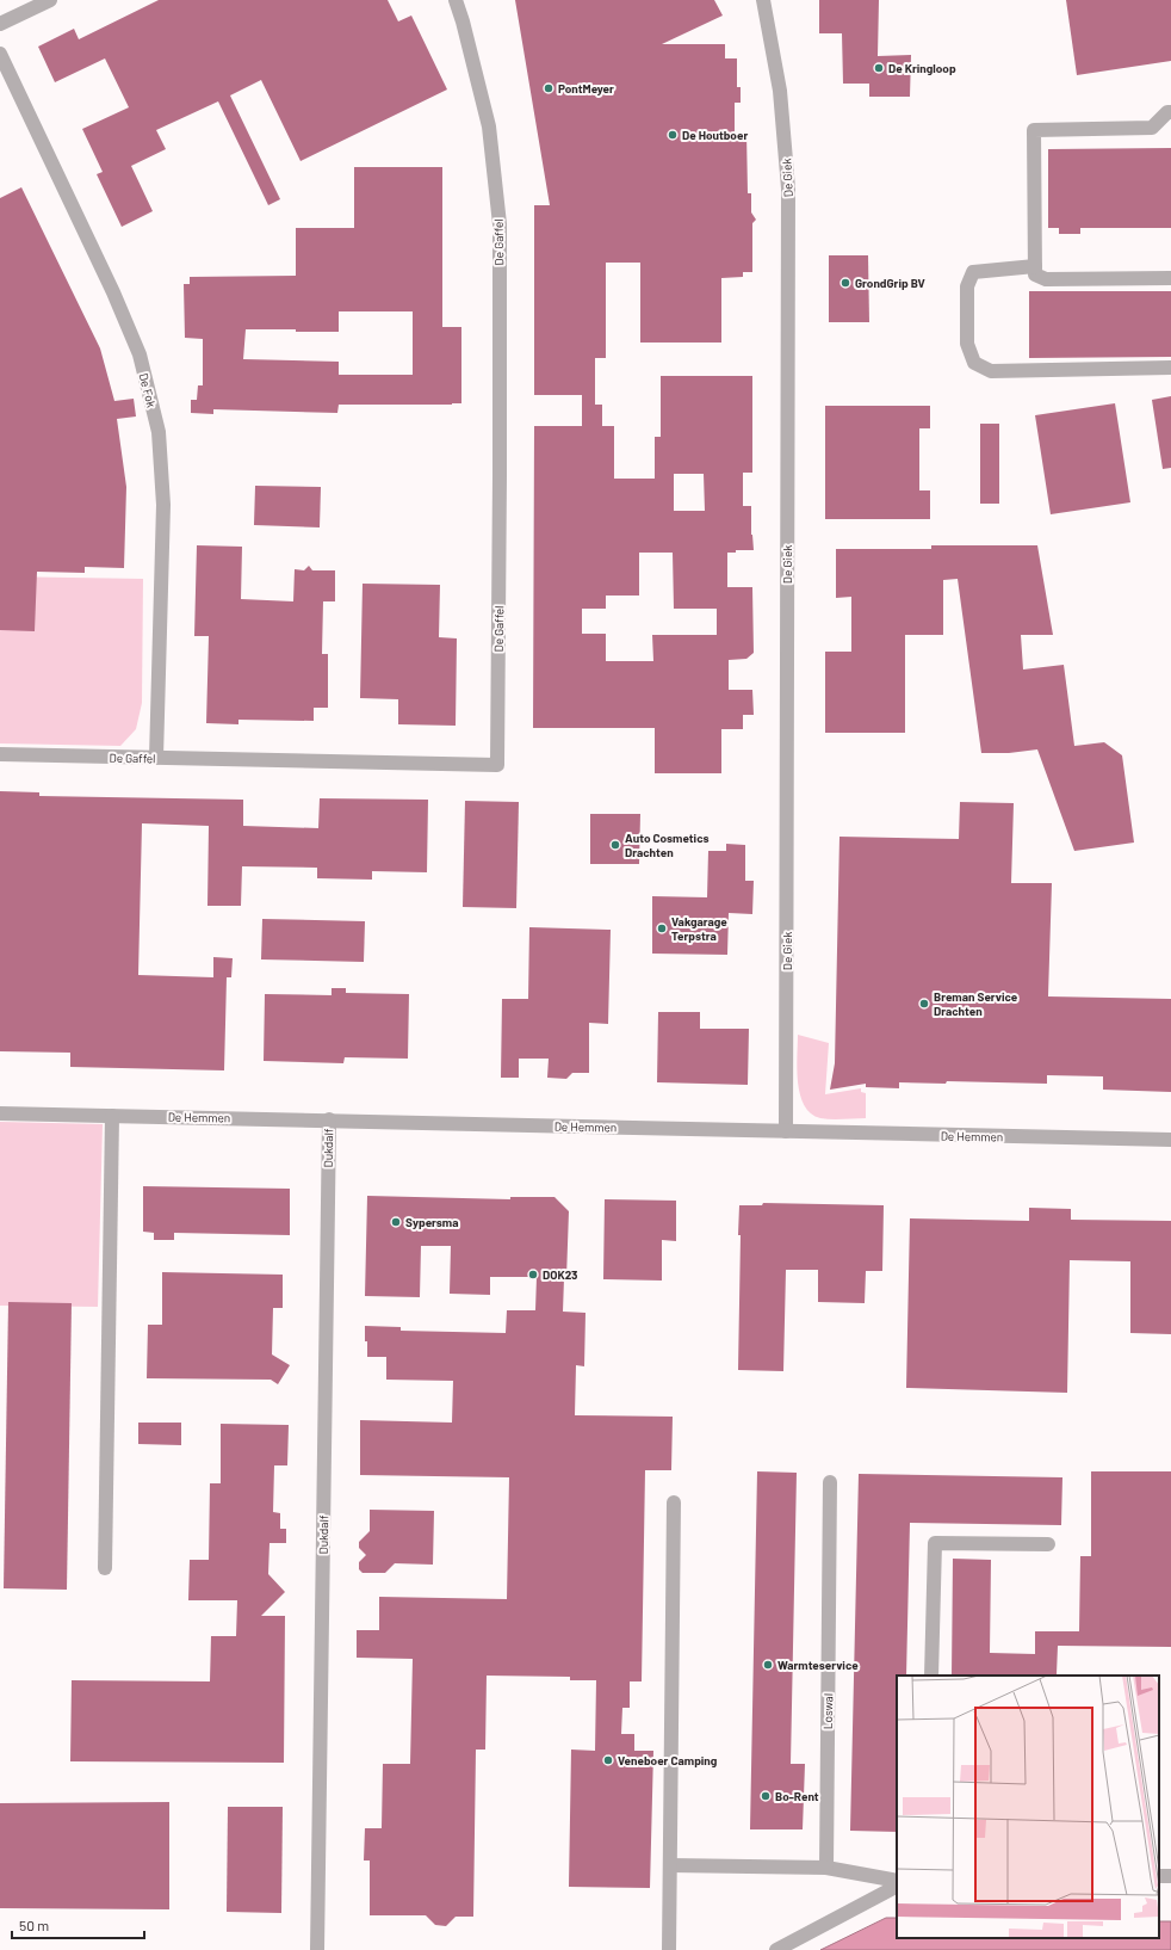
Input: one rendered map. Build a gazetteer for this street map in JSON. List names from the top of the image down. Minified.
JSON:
{"streets":{"street":["De Giek","De Gaffel","De Fok","De Hemmen","Dukdalf","Loswal"]},"crossings":[["De Giek","De Hemmen"],["De Gaffel","De Fok"],["De Hemmen","Dukdalf"]],"places":["De Kringloop","PontMeyer","De Houtboer","GrondGrip BV","Auto Cosmetics Drachten","Vakgarage Terpstra","Breman Service Drachten","Sypersma","DOK23","Warmteservice","Veneboer Camping","Bo-Rent"],"scale_bar":"50 m"}
